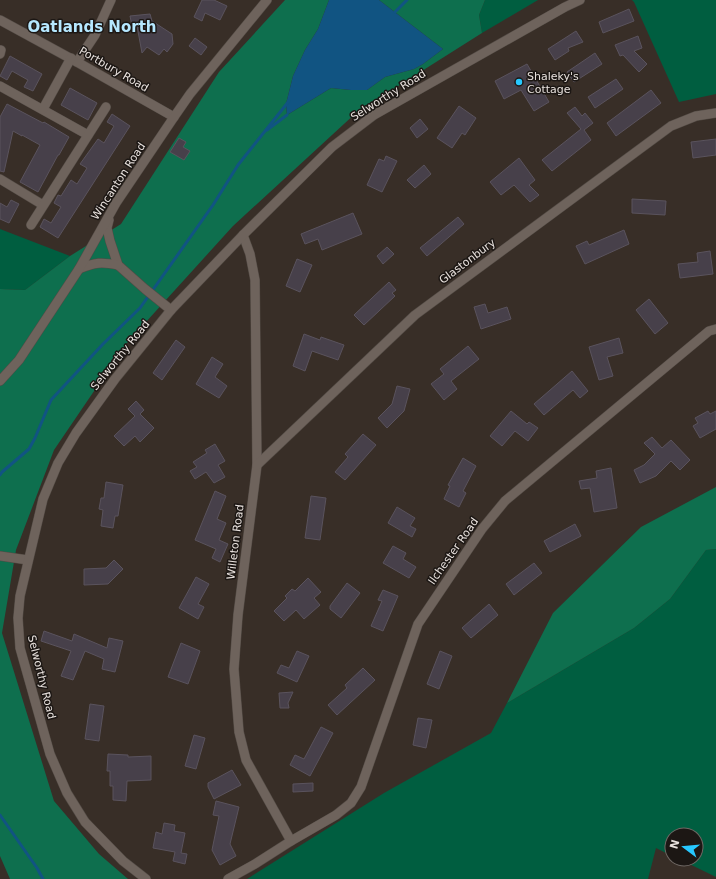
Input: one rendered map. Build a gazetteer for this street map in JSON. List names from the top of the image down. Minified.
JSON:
{"streets":{"street":["Portbury Road","Selworthy Road","Wincanton Road","Glastonbury","Willeton Road","Ilchester Road"]},"crossings":[["Portbury Road","Wincanton Road"],["Selworthy Road","Willeton Road"],["Glastonbury","Willeton Road"],["Willeton Road","Ilchester Road"]],"districts":["Oatlands North"],"places":["Shaleky's Cottage"],"north":"left"}
